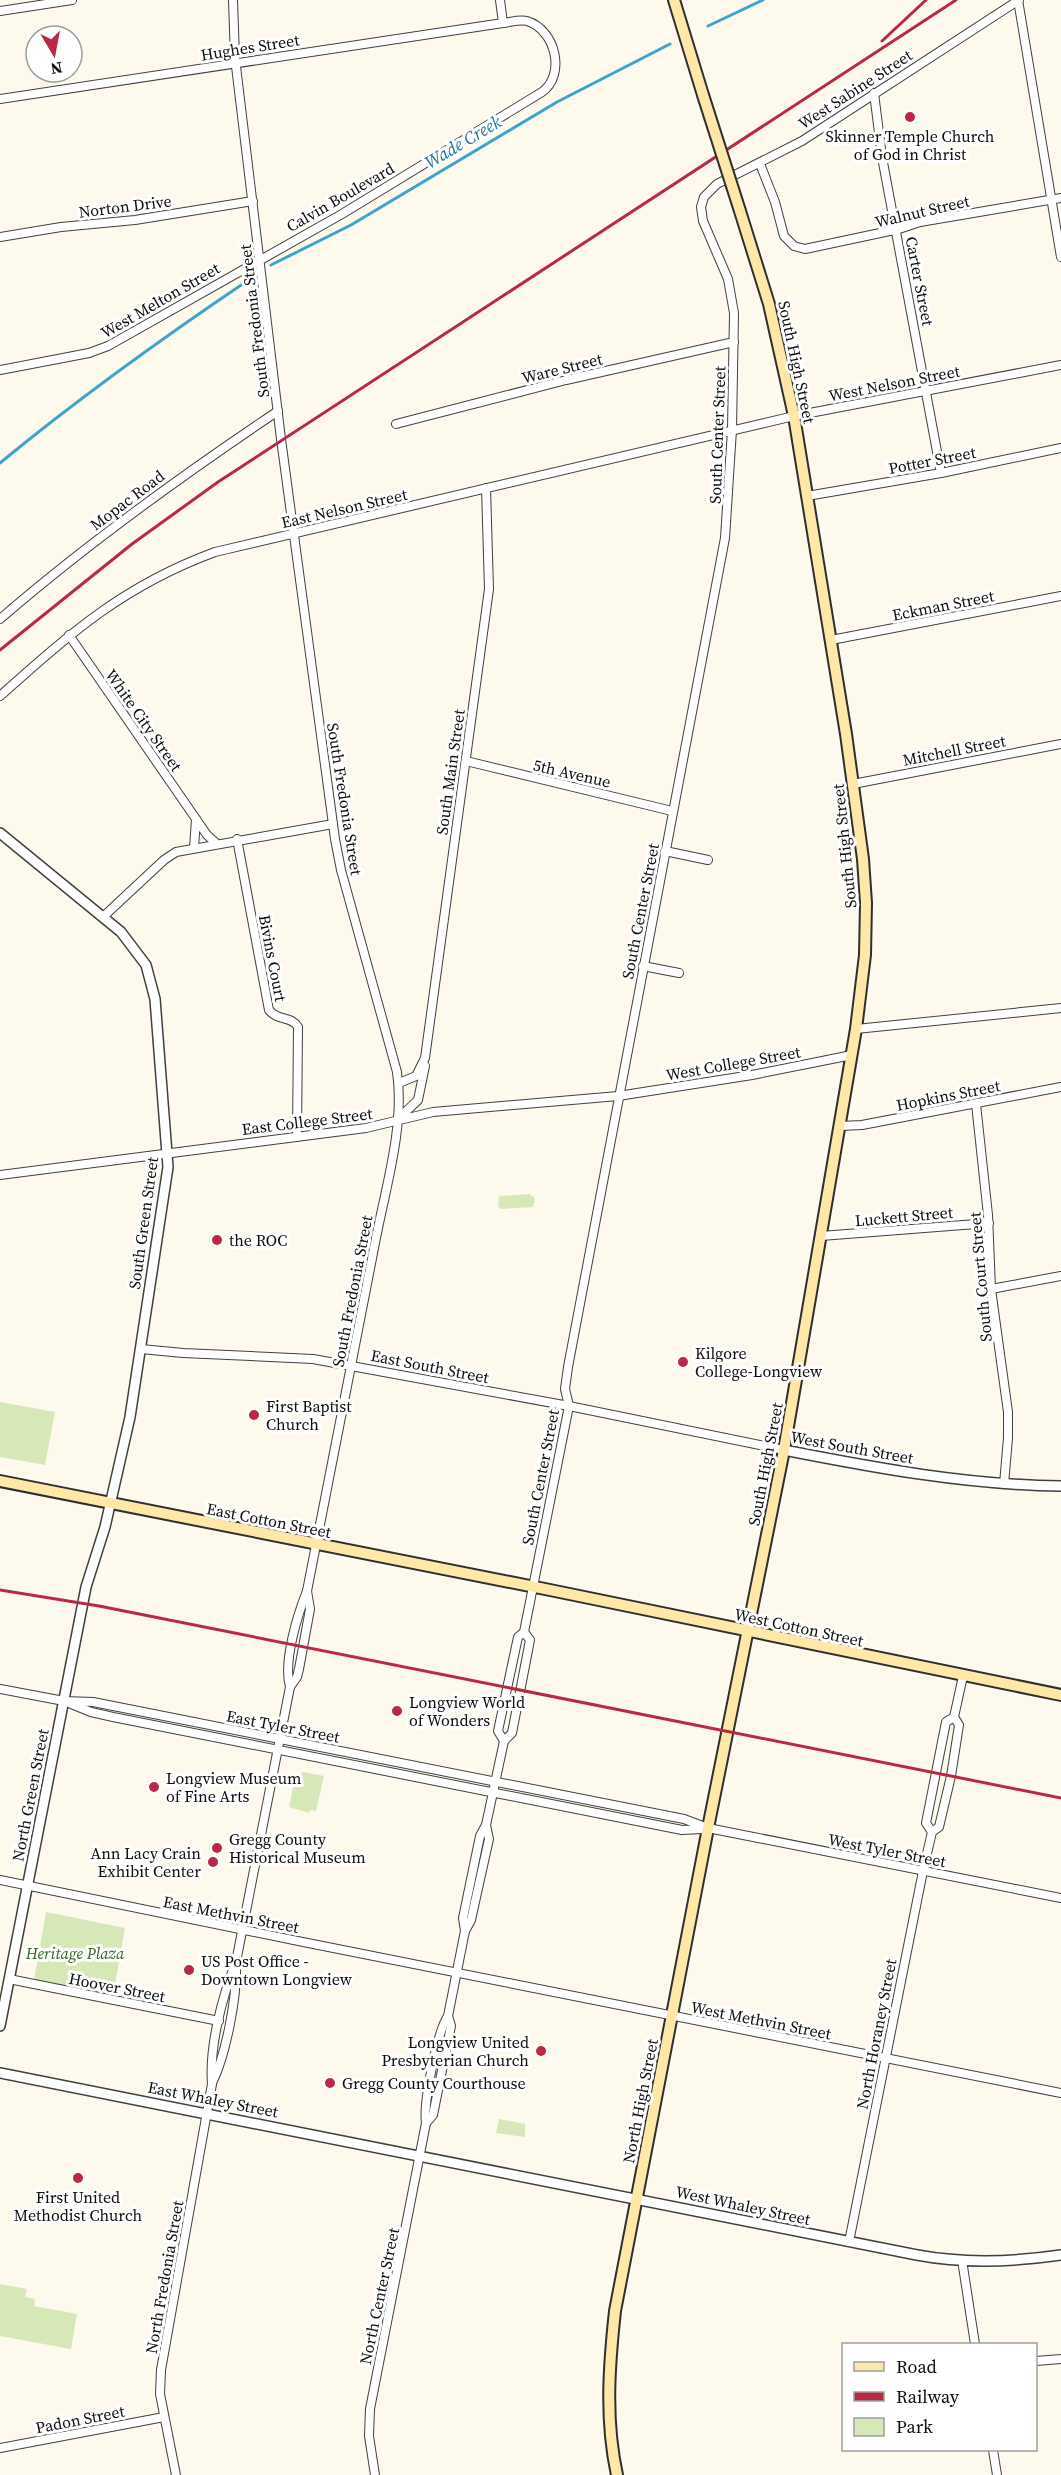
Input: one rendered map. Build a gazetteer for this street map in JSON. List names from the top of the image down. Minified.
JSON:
{"streets":{"main road":["South High Street","East Cotton Street","West Cotton Street","North High Street"],"street":["Hughes Street","West Sabine Street","Calvin Boulevard","Norton Drive","Walnut Street","Carter Street","West Melton Street","South Fredonia Street","Ware Street","West Nelson Street","South Center Street","Potter Street","Mopac Road","East Nelson Street","Eckman Street","White City Street","Mitchell Street","South Main Street","5th Avenue","Bivins Court","West College Street","Hopkins Street","East College Street","Luckett Street","South Green Street","South Court Street","East South Street","West South Street","East Tyler Street","North Green Street","West Tyler Street","East Methvin Street","Hoover Street","West Methvin Street","North Horaney Street","East Whaley Street","West Whaley Street","North Fredonia Street","North Center Street","Padon Street"]},"crossings":[["Hughes Street","Calvin Boulevard"],["Hughes Street","South Fredonia Street"],["West Sabine Street","Walnut Street"],["West Sabine Street","Carter Street"],["West Sabine Street","South Center Street"],["Calvin Boulevard","West Melton Street"],["Calvin Boulevard","South Fredonia Street"],["Norton Drive","South Fredonia Street"],["Walnut Street","Carter Street"],["Carter Street","West Nelson Street"],["Carter Street","Potter Street"],["West Melton Street","South Fredonia Street"],["South Fredonia Street","Mopac Road"],["South Fredonia Street","East Nelson Street"],["South Fredonia Street","South Main Street"],["South Fredonia Street","East College Street"],["South Fredonia Street","East South Street"],["South Fredonia Street","East Cotton Street"],["South Fredonia Street","North Fredonia Street"],["South High Street","West Nelson Street"],["South High Street","Potter Street"],["South High Street","Eckman Street"],["South High Street","Mitchell Street"],["South High Street","West College Street"],["South High Street","Hopkins Street"],["South High Street","Luckett Street"],["South High Street","West South Street"],["South High Street","West Cotton Street"],["South High Street","North High Street"],["Ware Street","South Center Street"],["West Nelson Street","South Center Street"],["West Nelson Street","East Nelson Street"],["South Center Street","East Nelson Street"],["South Center Street","5th Avenue"],["South Center Street","West College Street"],["South Center Street","East College Street"],["South Center Street","East South Street"],["South Center Street","West South Street"],["South Center Street","East Cotton Street"],["South Center Street","West Cotton Street"],["South Center Street","North Center Street"],["East Nelson Street","White City Street"],["East Nelson Street","South Main Street"],["South Main Street","5th Avenue"],["South Main Street","East College Street"],["Bivins Court","East College Street"],["West College Street","East College Street"],["Hopkins Street","South Court Street"],["East College Street","South Green Street"],["Luckett Street","South Court Street"],["South Green Street","East South Street"],["South Green Street","East Cotton Street"],["South Green Street","North Green Street"],["South Court Street","West South Street"],["East South Street","West South Street"],["East Cotton Street","West Cotton Street"],["East Tyler Street","North Green Street"],["East Tyler Street","West Tyler Street"],["East Tyler Street","North Fredonia Street"],["East Tyler Street","North Center Street"],["North Green Street","East Methvin Street"],["North Green Street","Hoover Street"],["West Tyler Street","North Horaney Street"],["West Tyler Street","North High Street"],["West Tyler Street","North Center Street"],["East Methvin Street","West Methvin Street"],["East Methvin Street","North Fredonia Street"],["East Methvin Street","North Center Street"],["Hoover Street","North Fredonia Street"],["West Methvin Street","North Horaney Street"],["West Methvin Street","North High Street"],["West Methvin Street","North Center Street"],["North Horaney Street","West Whaley Street"],["East Whaley Street","West Whaley Street"],["East Whaley Street","North Fredonia Street"],["East Whaley Street","North Center Street"],["North High Street","West Whaley Street"],["West Whaley Street","North Center Street"],["North Fredonia Street","Padon Street"]],"water":["Wade Creek"],"parks":["Heritage Plaza"],"places":["Skinner Temple Church of God in Christ","the ROC","Kilgore College-Longview","First Baptist Church","Longview World of Wonders","Longview Museum of Fine Arts","Gregg County Historical Museum","Ann Lacy Crain Exhibit Center","US Post Office - Downtown Longview","Longview United Presbyterian Church","Gregg County Courthouse","First United Methodist Church"],"legend":["Road","Railway","Park"],"north":"bottom"}
